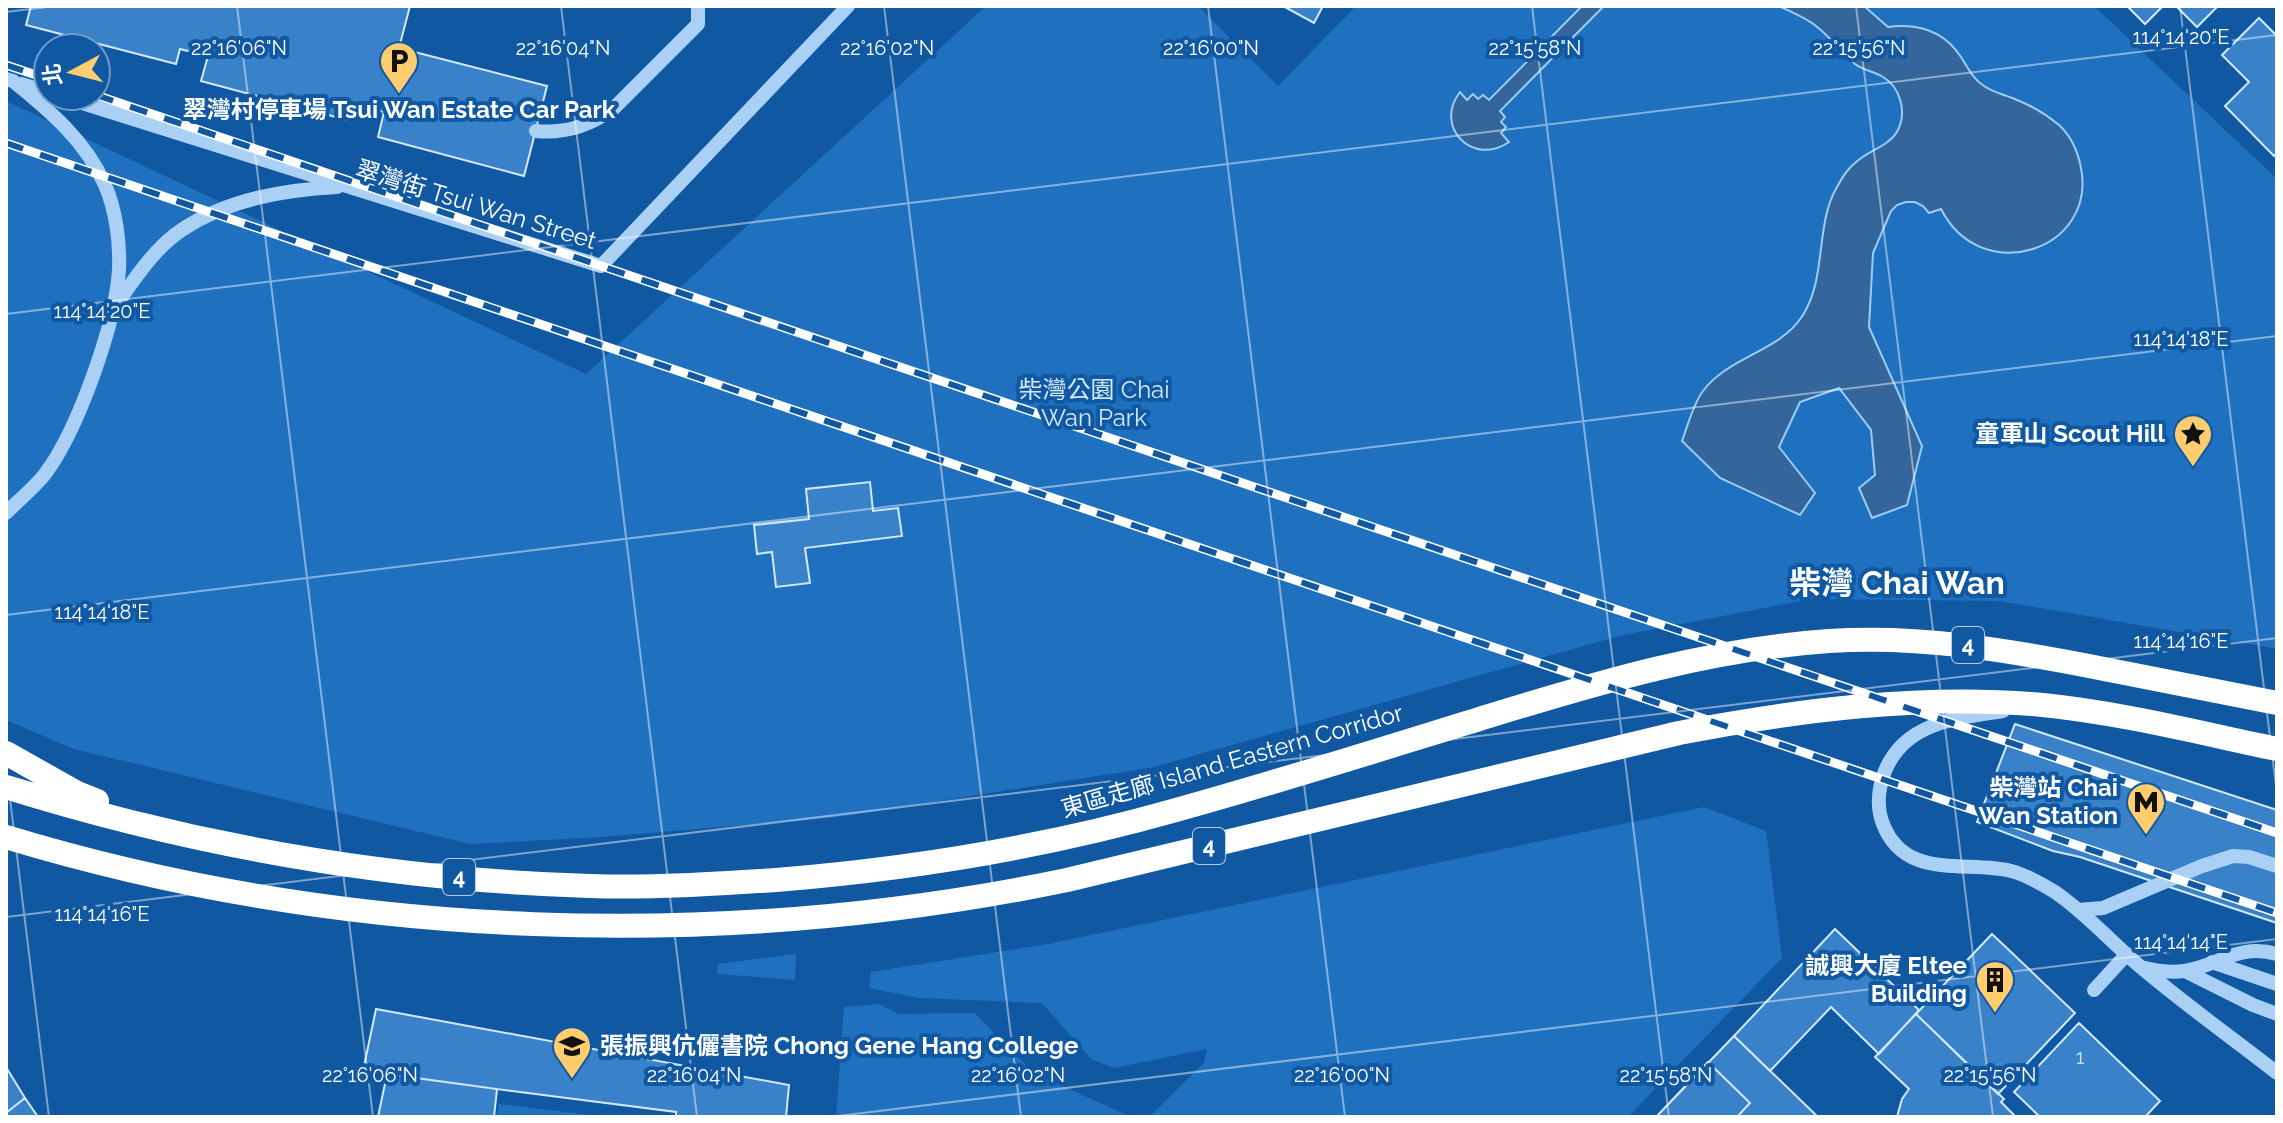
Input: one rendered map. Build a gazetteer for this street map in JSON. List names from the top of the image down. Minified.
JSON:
{"streets":{"highway":["4","東區走廊 Island Eastern Corridor"],"street":["翠灣街 Tsui Wan Street"]},"districts":["柴灣 Chai Wan"],"parks":["柴灣公園 Chai Wan Park"],"places":{"parking":["翠灣村停車場 Tsui Wan Estate Car Park"],"place":["童軍山 Scout Hill"],"metro station":["柴灣站 Chai Wan Station"],"building":["誠興大廈 Eltee Building"],"school or university":["張振興伉儷書院 Chong Gene Hang College"]},"house_numbers":["1"],"north":"left","coordinates":["114°14'20\"E","22°16'06\"N","22°16'04\"N","22°16'02\"N","22°16'00\"N","22°15'58\"N","22°15'56\"N","114°14'18\"E","114°14'16\"E","114°14'14\"E"]}
